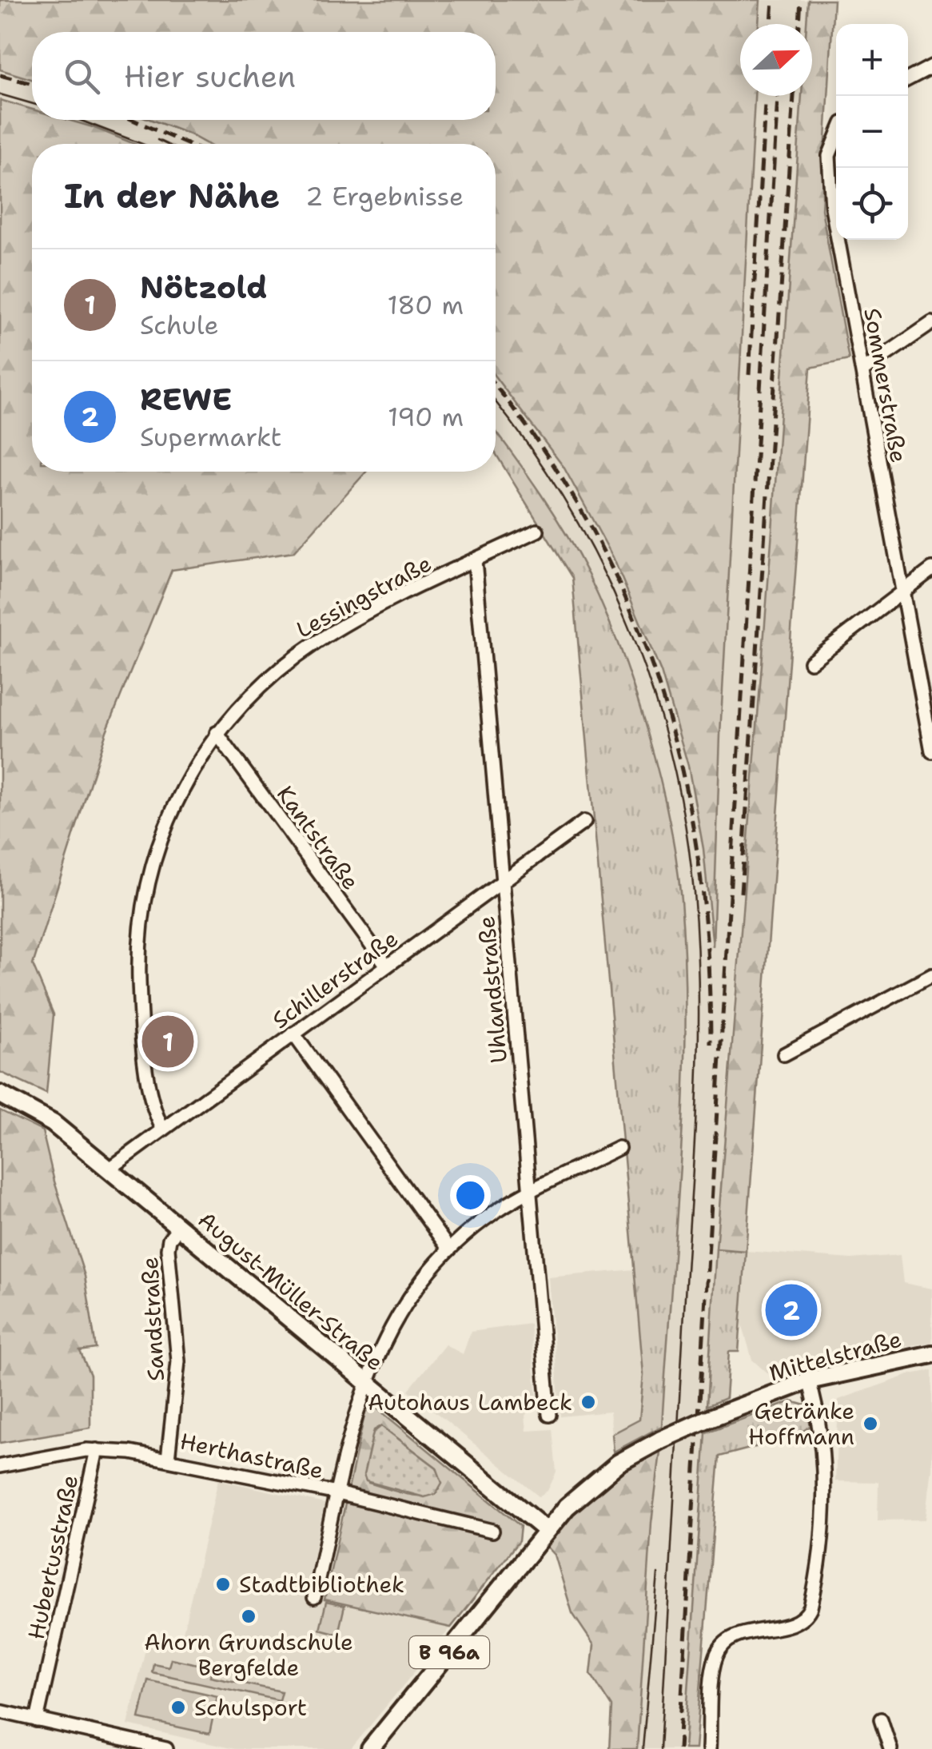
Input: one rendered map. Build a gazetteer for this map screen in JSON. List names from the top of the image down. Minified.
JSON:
{"streets":{"main road":["August-Müller-Straße","Mittelstraße","B 96a"],"street":["Sommerstraße","Lessingstraße","Kantstraße","Schillerstraße","Uhlandstraße","Sandstraße","Herthastraße","Hubertusstraße"]},"crossings":[["Lessingstraße","Kantstraße"],["Lessingstraße","Schillerstraße"],["Lessingstraße","Uhlandstraße"],["Kantstraße","Schillerstraße"],["Schillerstraße","Uhlandstraße"],["Schillerstraße","August-Müller-Straße"],["August-Müller-Straße","Sandstraße"],["August-Müller-Straße","Mittelstraße"],["August-Müller-Straße","B 96a"],["Sandstraße","Herthastraße"],["Mittelstraße","B 96a"],["Herthastraße","Hubertusstraße"]],"places":["Autohaus Lambeck","Getränke Hoffmann","Stadtbibliothek","Ahorn Grundschule Bergfelde","Schulsport"],"north":"right","page":{"map_buttons":["+","−"],"search":"Hier suchen","heading":["In der Nähe","2 Ergebnisse"],"list":[{"mark":"1","name":"Nötzold","note":"Schule","value":"180 m"},{"mark":"2","name":"REWE","note":"Supermarkt","value":"190 m"}],"pins":["1","2"]}}
